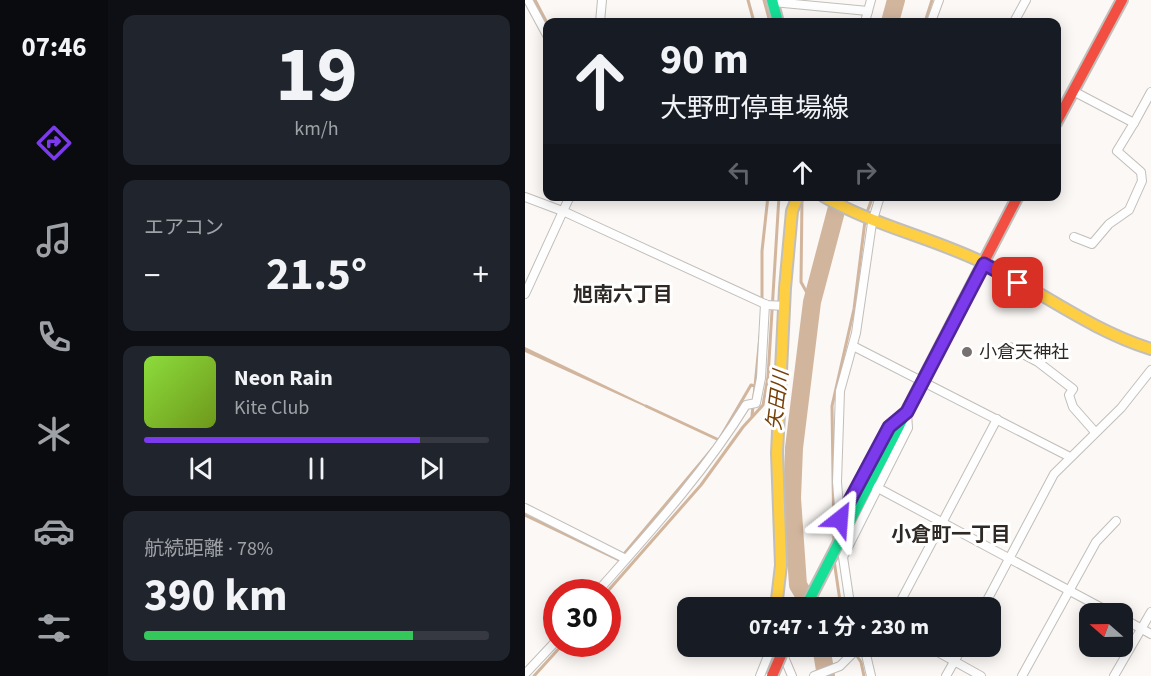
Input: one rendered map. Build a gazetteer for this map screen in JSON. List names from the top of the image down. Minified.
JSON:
{"districts":["旭南六丁目","小倉町一丁目"],"water":["矢田川"],"places":["小倉天神社"],"north":"left","page":{"tabs":"07:46","tile":[["19","km/h"],"エアコン",["航続距離 · 78%","390 km"]],"turn":["90 m","大野町停車場線"],"heat":["−","21.5°","+"],"song":["Neon Rain","Kite Club"],"limit":"30","trip":"07:47 · 1 分 · 230 m"}}
